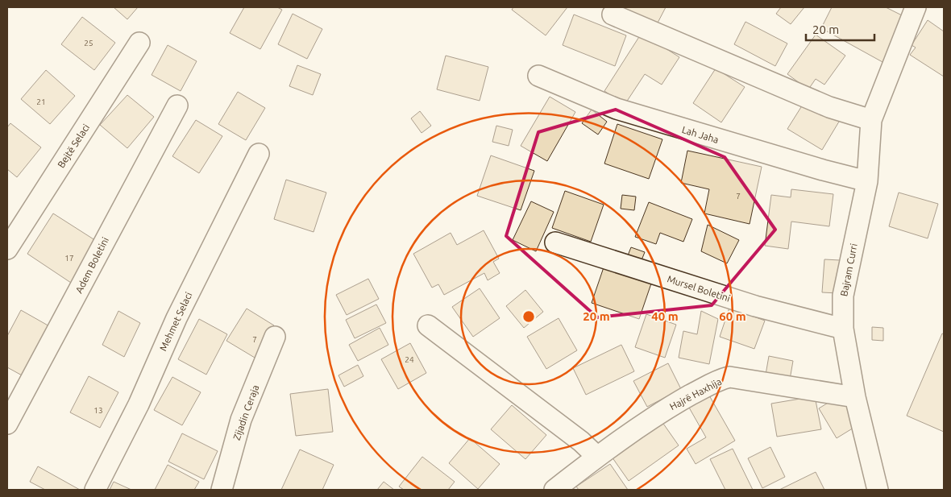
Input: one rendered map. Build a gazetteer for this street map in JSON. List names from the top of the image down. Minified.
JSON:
{"streets":{"street":["Lah Jaha","Bejtë Selaci","Adem Boletini","Bajram Curri","Mursel Boletini","Mehmet Selaci","Hajrë Haxhija","Zijadin Ceraja"]},"crossings":[["Lah Jaha","Bajram Curri"],["Bajram Curri","Mursel Boletini"],["Bajram Curri","Hajrë Haxhija"]],"house_numbers":["25","21","7","17","7","24","13"],"scale_bar":"20 m","rings":["20 m","40 m","60 m"]}
